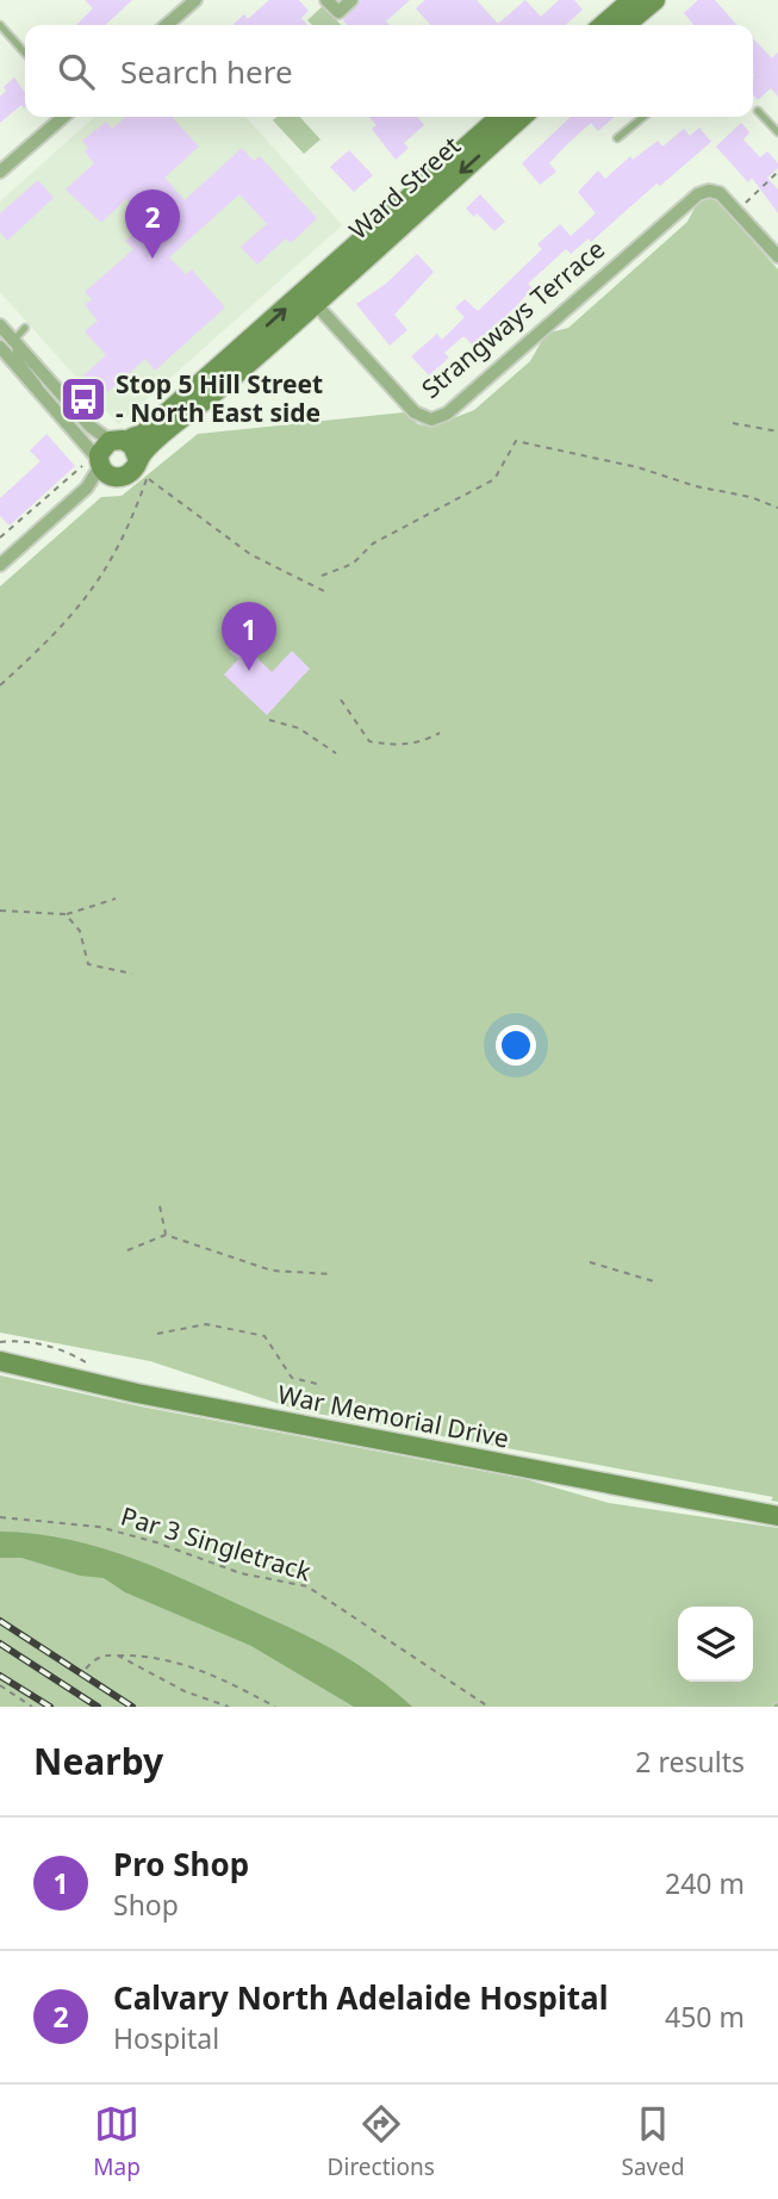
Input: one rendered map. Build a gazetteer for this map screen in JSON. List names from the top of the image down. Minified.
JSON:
{"streets":{"street":["Ward Street","Strangways Terrace","War Memorial Drive"],"path":["Par 3 Singletrack"]},"crossings":[["Ward Street","Strangways Terrace"]],"places":{"bus stop":["Stop 5 Hill Street - North East side"]},"page":{"search":"Search here","pins":["2","1"],"heading":["Nearby","2 results"],"list":[{"mark":"1","name":"Pro Shop","note":"Shop","value":"240 m"},{"mark":"2","name":"Calvary North Adelaide Hospital","note":"Hospital","value":"450 m"}],"nav":["Map","Directions","Saved"]}}
